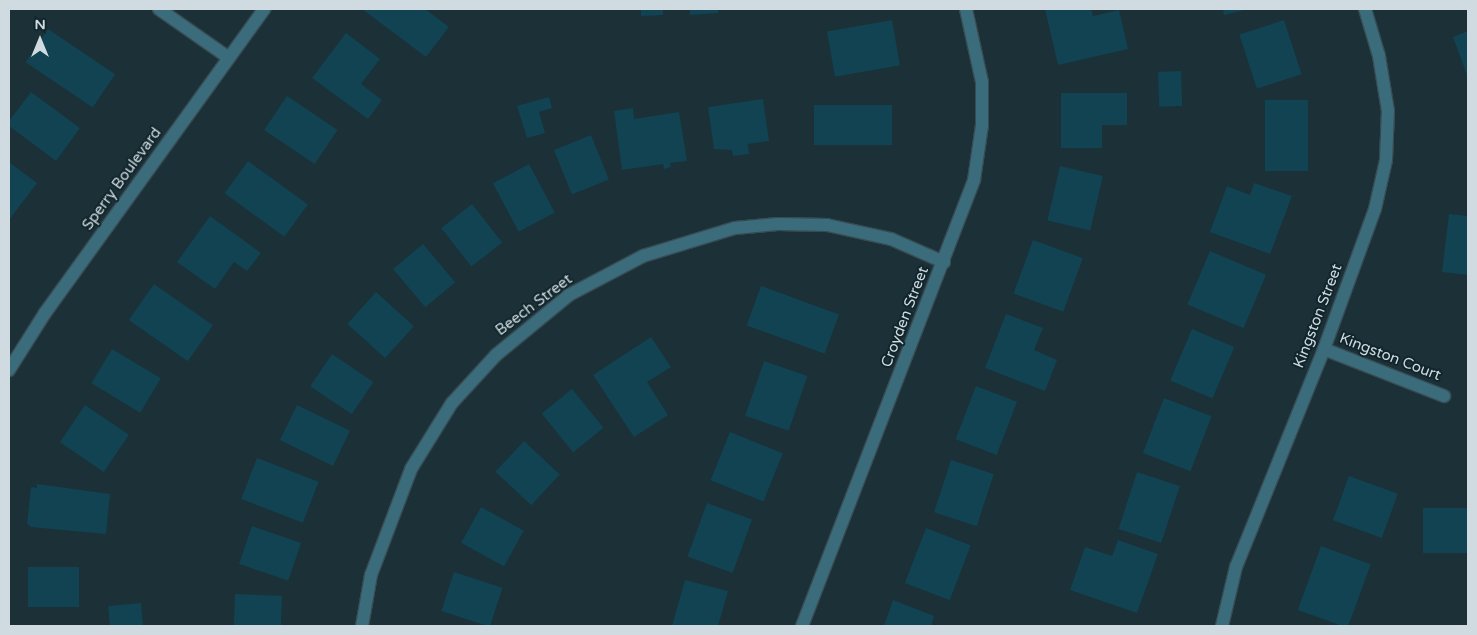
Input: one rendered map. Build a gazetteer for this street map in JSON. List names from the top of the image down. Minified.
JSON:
{"streets":{"street":["Sperry Boulevard","Beech Street","Kingston Street","Croyden Street","Kingston Court"]},"crossings":[["Beech Street","Croyden Street"],["Kingston Street","Kingston Court"]],"north":"top"}
